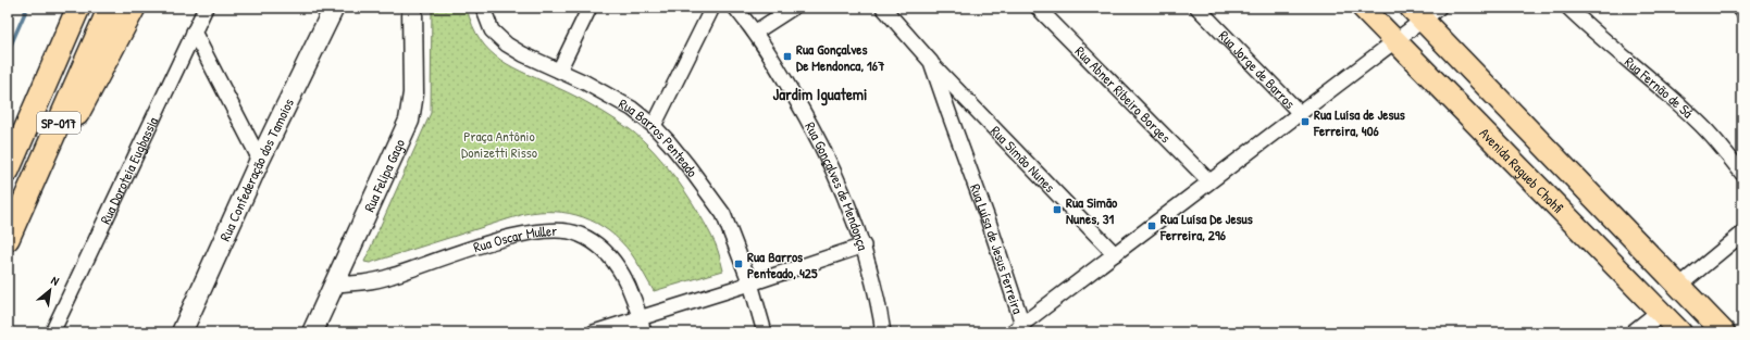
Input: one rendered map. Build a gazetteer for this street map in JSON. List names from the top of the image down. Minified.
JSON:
{"streets":{"highway":["SP-017"],"main road":["Rua Confederação dos Tamoios","Avenida Ragueb Chohfi","Rua Felipa Gago"],"street":["Rua Jorge de Barros","Rua Fernão de Sá","Rua Abner Ribeiro Borges","Rua Barros Penteado","Rua Simão Nunes","Rua Doroteia Eugbassia","Rua Gonçalves de Mendonça","Rua Oscar Muller","Rua Luísa de Jesus Ferreira"]},"crossings":[["Rua Jorge de Barros","Rua Luísa de Jesus Ferreira"],["Rua Abner Ribeiro Borges","Rua Luísa de Jesus Ferreira"],["Rua Simão Nunes","Rua Luísa de Jesus Ferreira"],["Avenida Ragueb Chohfi","Rua Luísa de Jesus Ferreira"],["Rua Felipa Gago","Rua Oscar Muller"]],"districts":["Jardim Iguatemi"],"parks":["Praça Antônio Donizetti Risso"],"places":{"transit":["Rua Gonçalves De Mendonca, 167","Rua Luísa de Jesus Ferreira, 406","Rua Simão Nunes, 31","Rua Luísa De Jesus Ferreira, 296","Rua Barros Penteado, 425"]},"north":"top right"}
